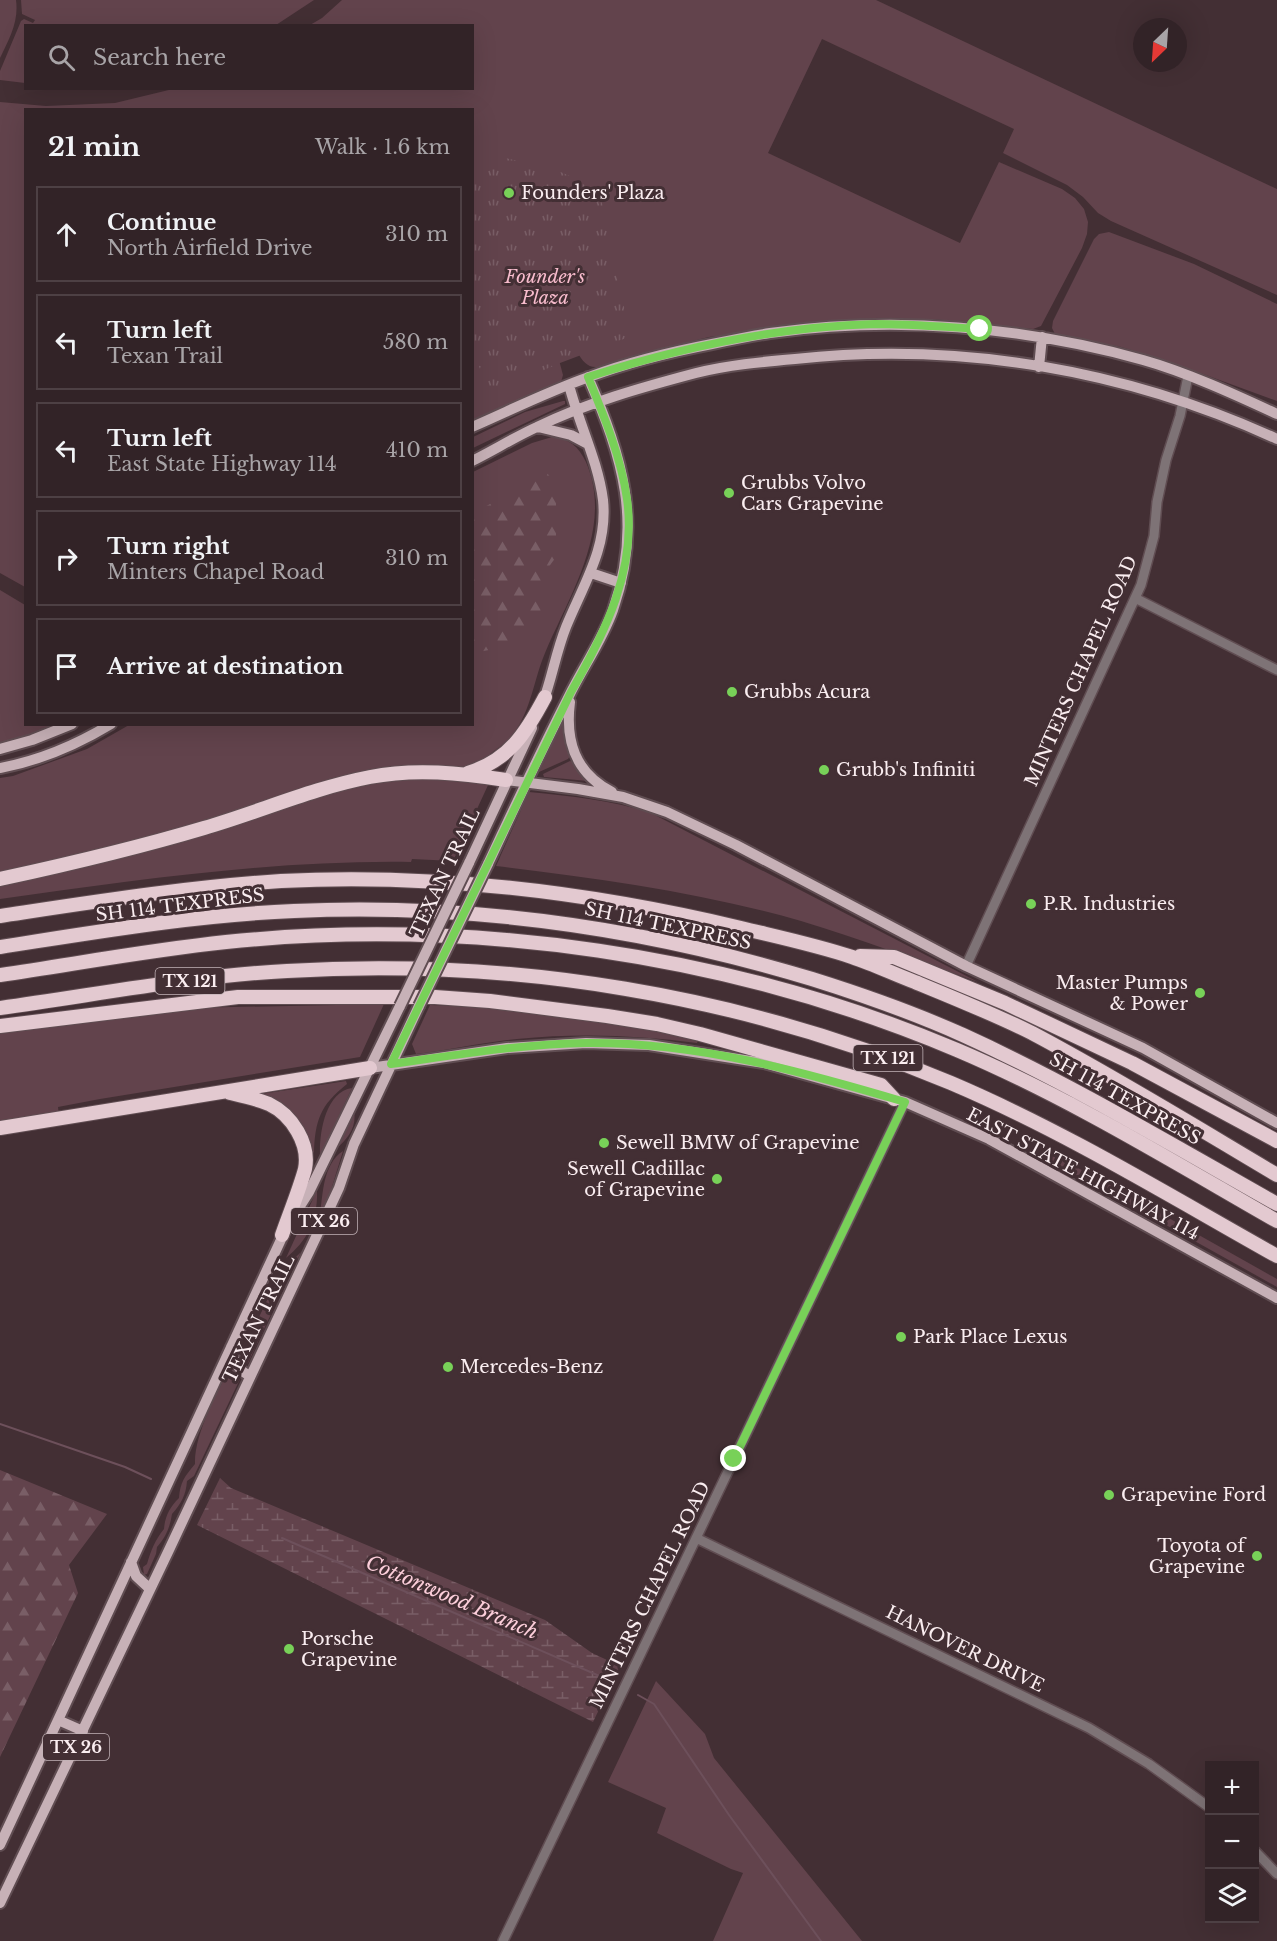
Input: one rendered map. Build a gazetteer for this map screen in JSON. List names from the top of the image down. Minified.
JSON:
{"streets":{"highway":["SH 114 TEXPRESS","TX 121"],"main road":["TEXAN TRAIL","EAST STATE HIGHWAY 114","TX 26"],"street":["MINTERS CHAPEL ROAD","HANOVER DRIVE"]},"crossings":[["MINTERS CHAPEL ROAD","EAST STATE HIGHWAY 114"],["MINTERS CHAPEL ROAD","HANOVER DRIVE"],["TEXAN TRAIL","EAST STATE HIGHWAY 114"]],"water":["Cottonwood Branch"],"parks":["Founder's Plaza"],"places":["Founders' Plaza","Grubbs Volvo Cars Grapevine","Grubbs Acura","Grubb's Infiniti","P.R. Industries","Master Pumps & Power","Sewell BMW of Grapevine","Sewell Cadillac of Grapevine","Park Place Lexus","Mercedes-Benz","Grapevine Ford","Toyota of Grapevine","Porsche Grapevine"],"north":"bottom left","page":{"search":"Search here","heading":["21 min","Walk · 1.6 km"],"list":[["Continue","North Airfield Drive","310 m"],["Turn left","Texan Trail","580 m"],["Turn left","East State Highway 114","410 m"],["Turn right","Minters Chapel Road","310 m"],"Arrive at destination"],"map_buttons":["+","−"]}}
